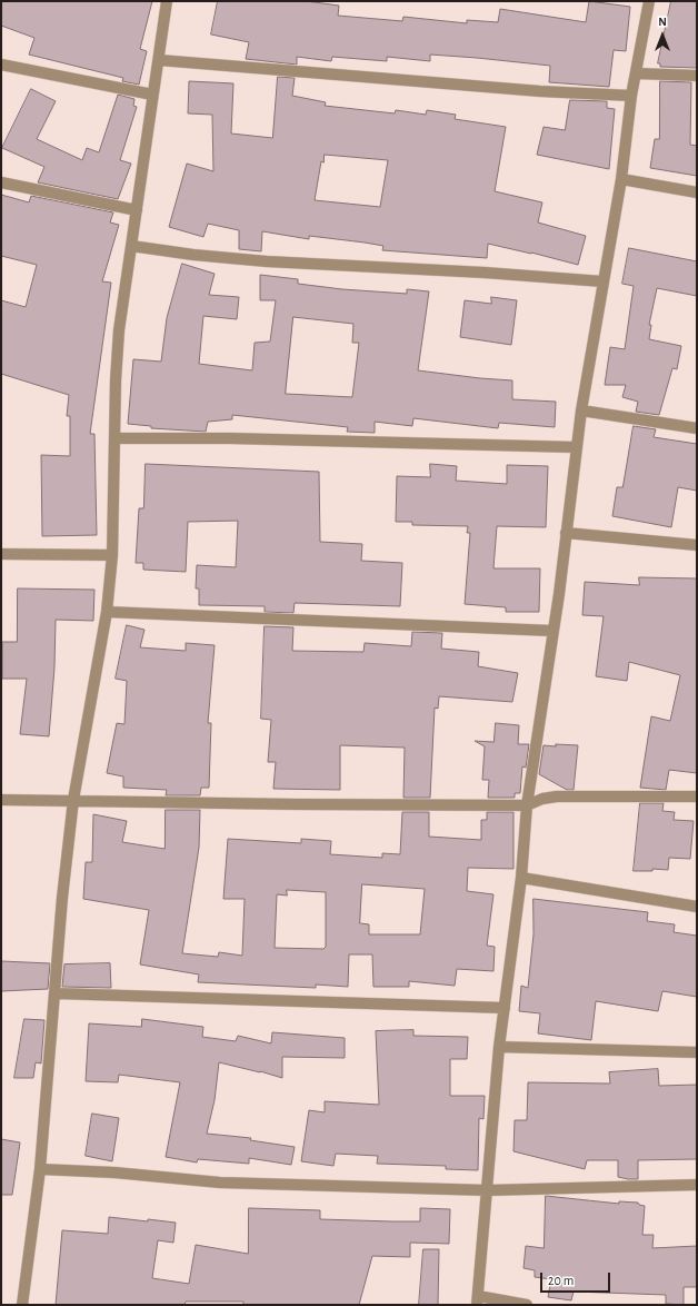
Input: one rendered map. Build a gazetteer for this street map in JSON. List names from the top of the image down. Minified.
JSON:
{"scale_bar":"20 m","north":"top"}
